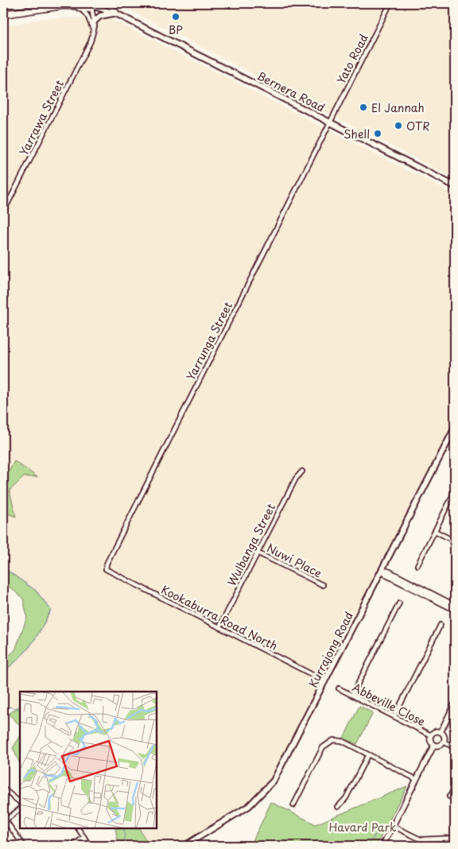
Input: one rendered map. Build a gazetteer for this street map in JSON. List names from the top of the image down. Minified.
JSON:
{"streets":{"main road":["Bernera Road","Kurrajong Road"],"street":["Yato Road","Yarrawa Street","Yarrunga Street","Wulbanga Street","Nuwi Place","Kookaburra Road North","Abbeville Close"]},"crossings":[["Yato Road","Bernera Road"],["Yato Road","Yarrunga Street"],["Bernera Road","Yarrawa Street"],["Bernera Road","Yarrunga Street"],["Yarrunga Street","Kookaburra Road North"],["Wulbanga Street","Nuwi Place"],["Wulbanga Street","Kookaburra Road North"],["Kookaburra Road North","Kurrajong Road"]],"parks":["Havard Park"],"places":["BP","El Jannah","OTR","Shell"]}
